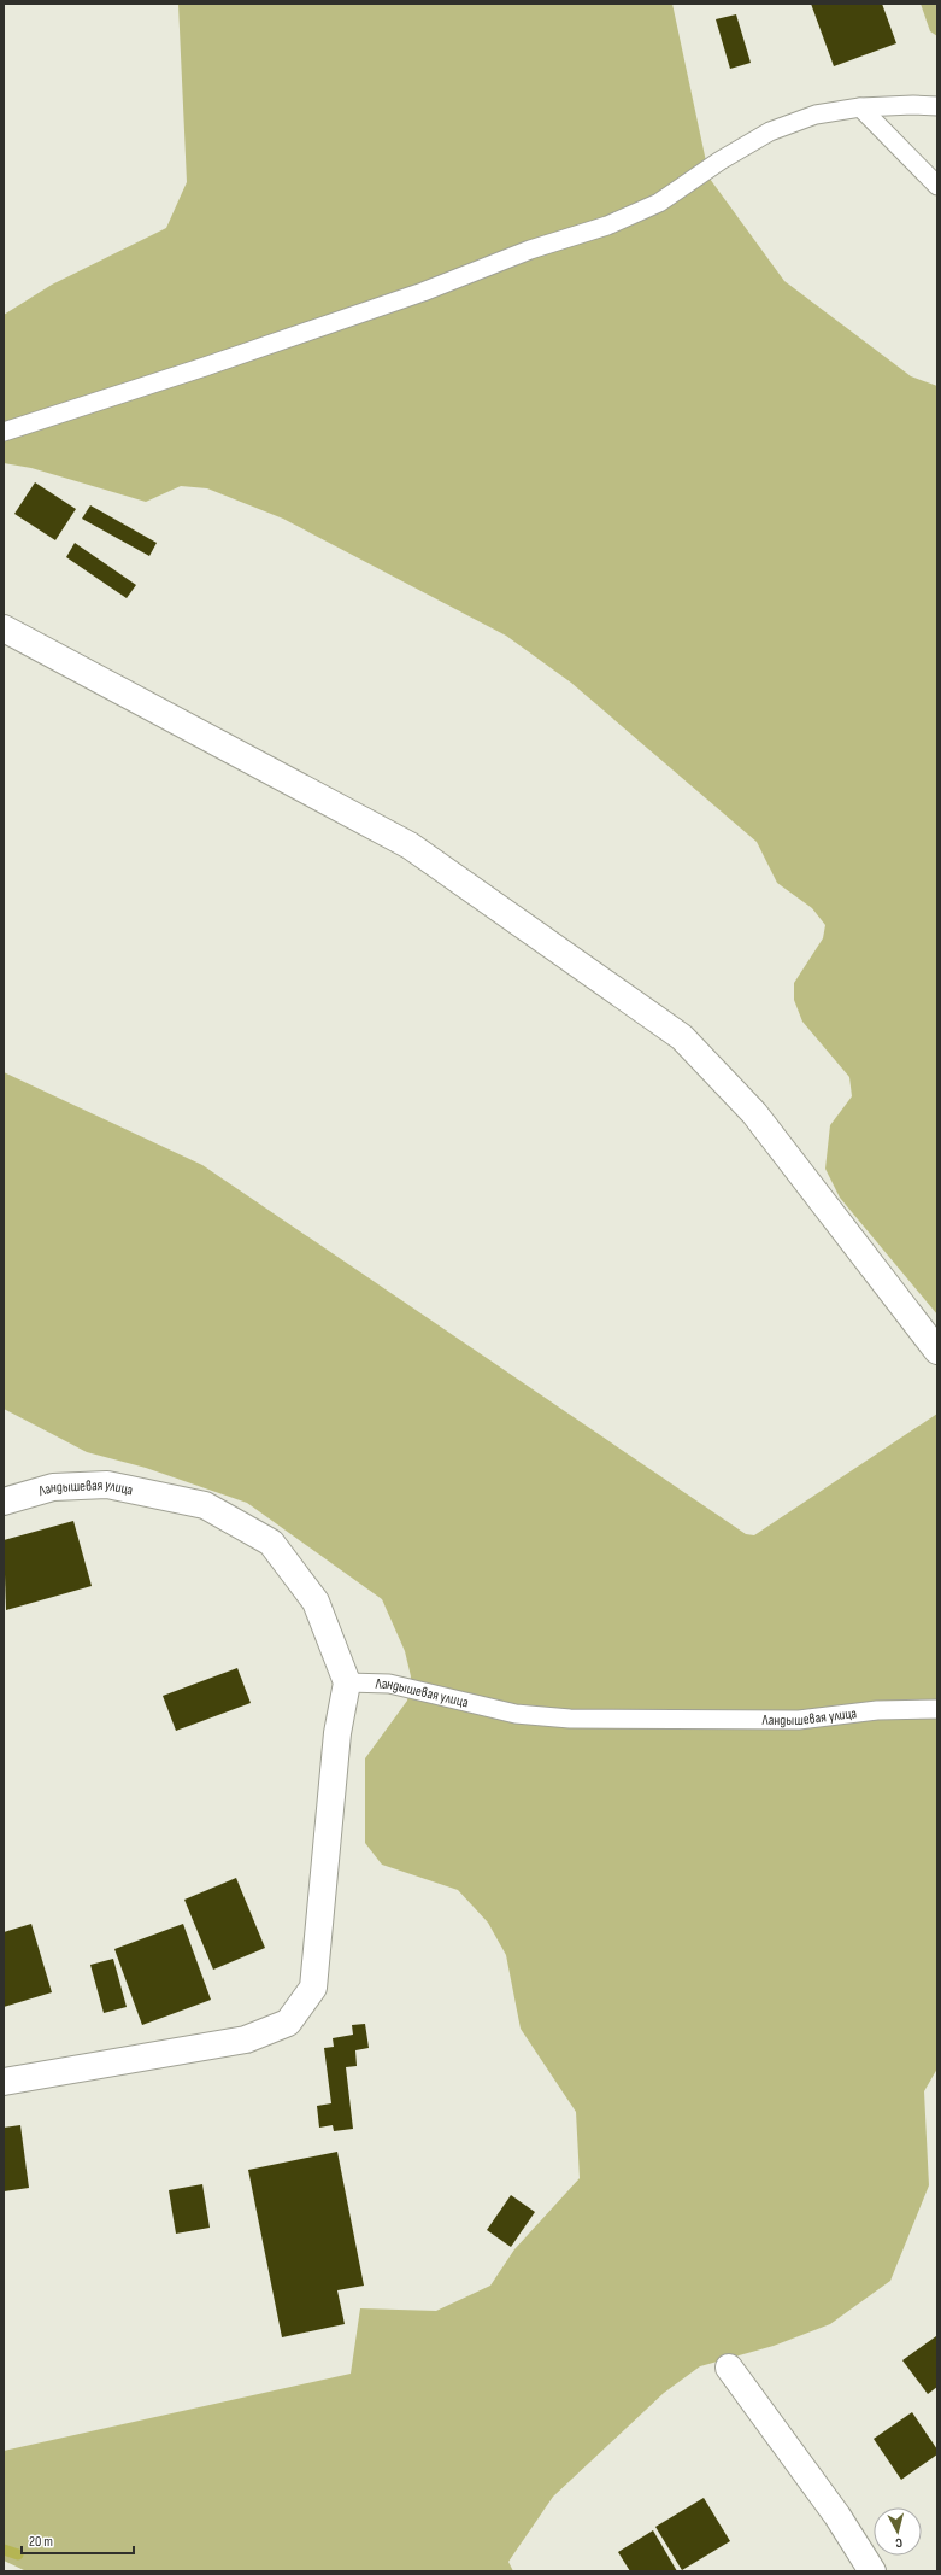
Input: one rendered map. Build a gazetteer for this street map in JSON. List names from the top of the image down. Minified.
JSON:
{"streets":{"street":["Ландышевая улица"]},"scale_bar":"20 m","north":"bottom"}
